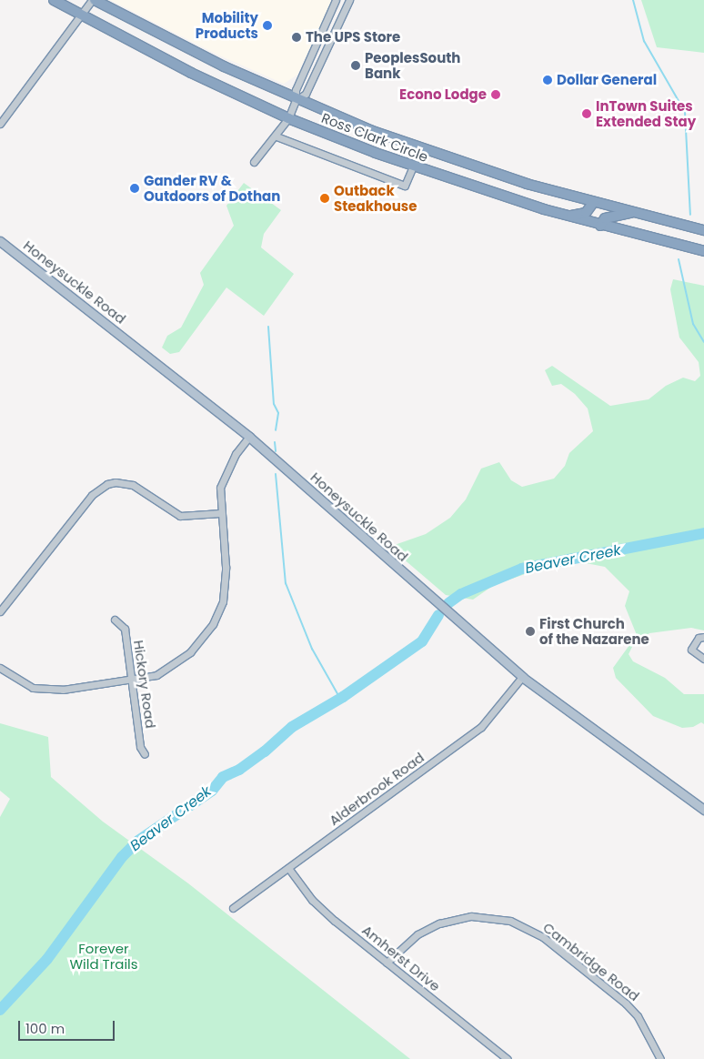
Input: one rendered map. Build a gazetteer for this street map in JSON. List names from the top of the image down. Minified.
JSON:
{"streets":{"highway":["Ross Clark Circle"],"main road":["Honeysuckle Road"],"street":["Hickory Road","Alderbrook Road","Amherst Drive","Cambridge Road"]},"crossings":[["Honeysuckle Road","Alderbrook Road"],["Alderbrook Road","Amherst Drive"],["Amherst Drive","Cambridge Road"]],"water":["Beaver Creek"],"parks":["Forever Wild Trails"],"places":["Mobility Products","The UPS Store","PeoplesSouth Bank","Dollar General","Econo Lodge","InTown Suites Extended Stay","Gander RV & Outdoors of Dothan","Outback Steakhouse","First Church of the Nazarene"],"scale_bar":"100 m"}
